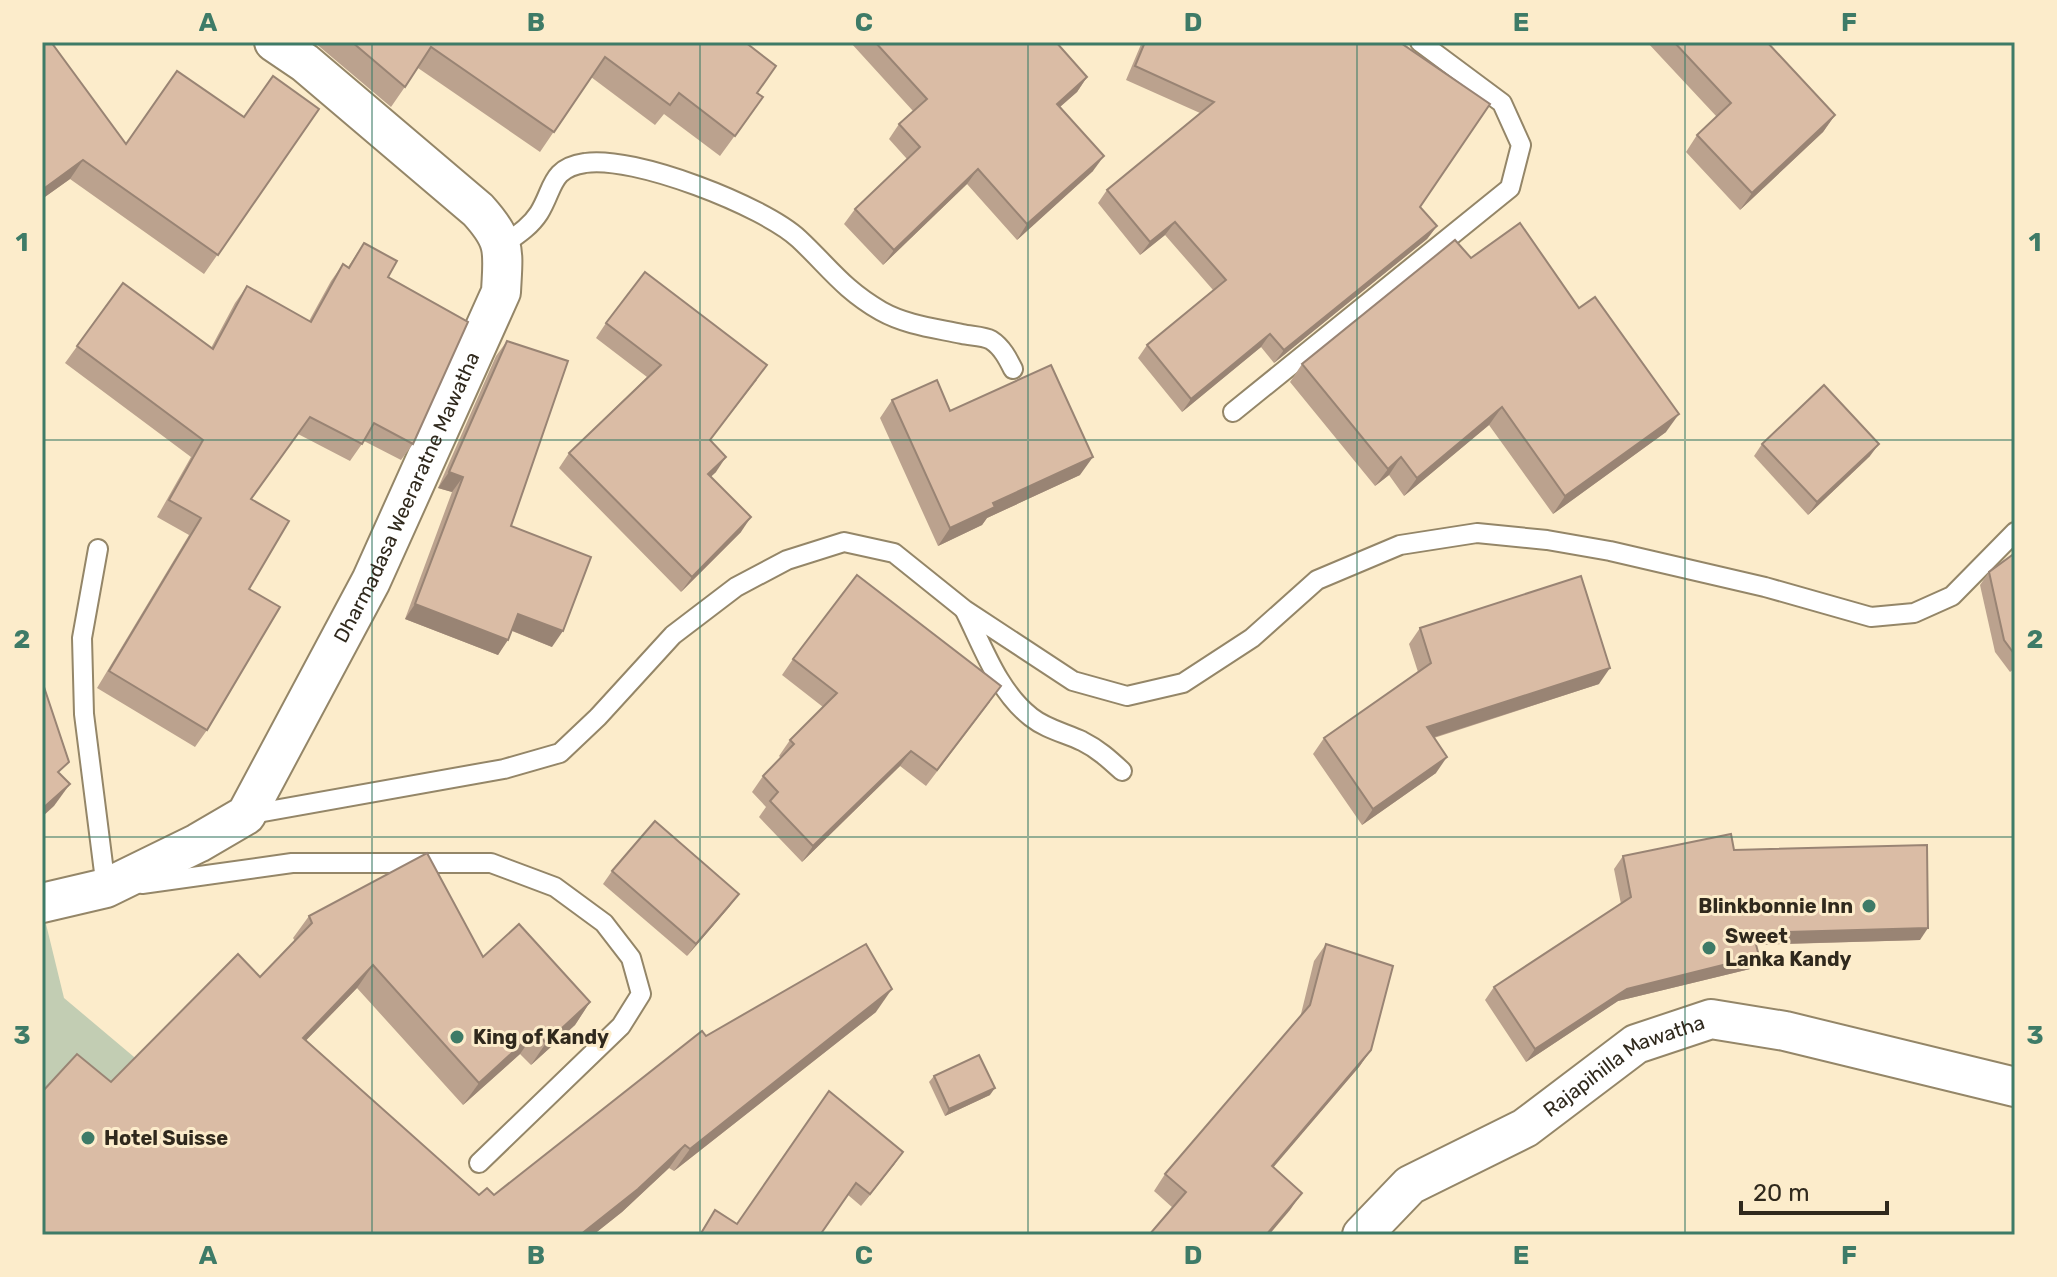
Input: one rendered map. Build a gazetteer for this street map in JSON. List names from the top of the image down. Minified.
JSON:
{"streets":{"street":["Dharmadasa Weeraratne Mawatha","Rajapihilla Mawatha"]},"places":["Blinkbonnie Inn","Sweet Lanka Kandy","King of Kandy","Hotel Suisse"],"scale_bar":"20 m","grid":{"columns":["A","B","C","D","E","F"],"rows":["1","2","3"]}}
